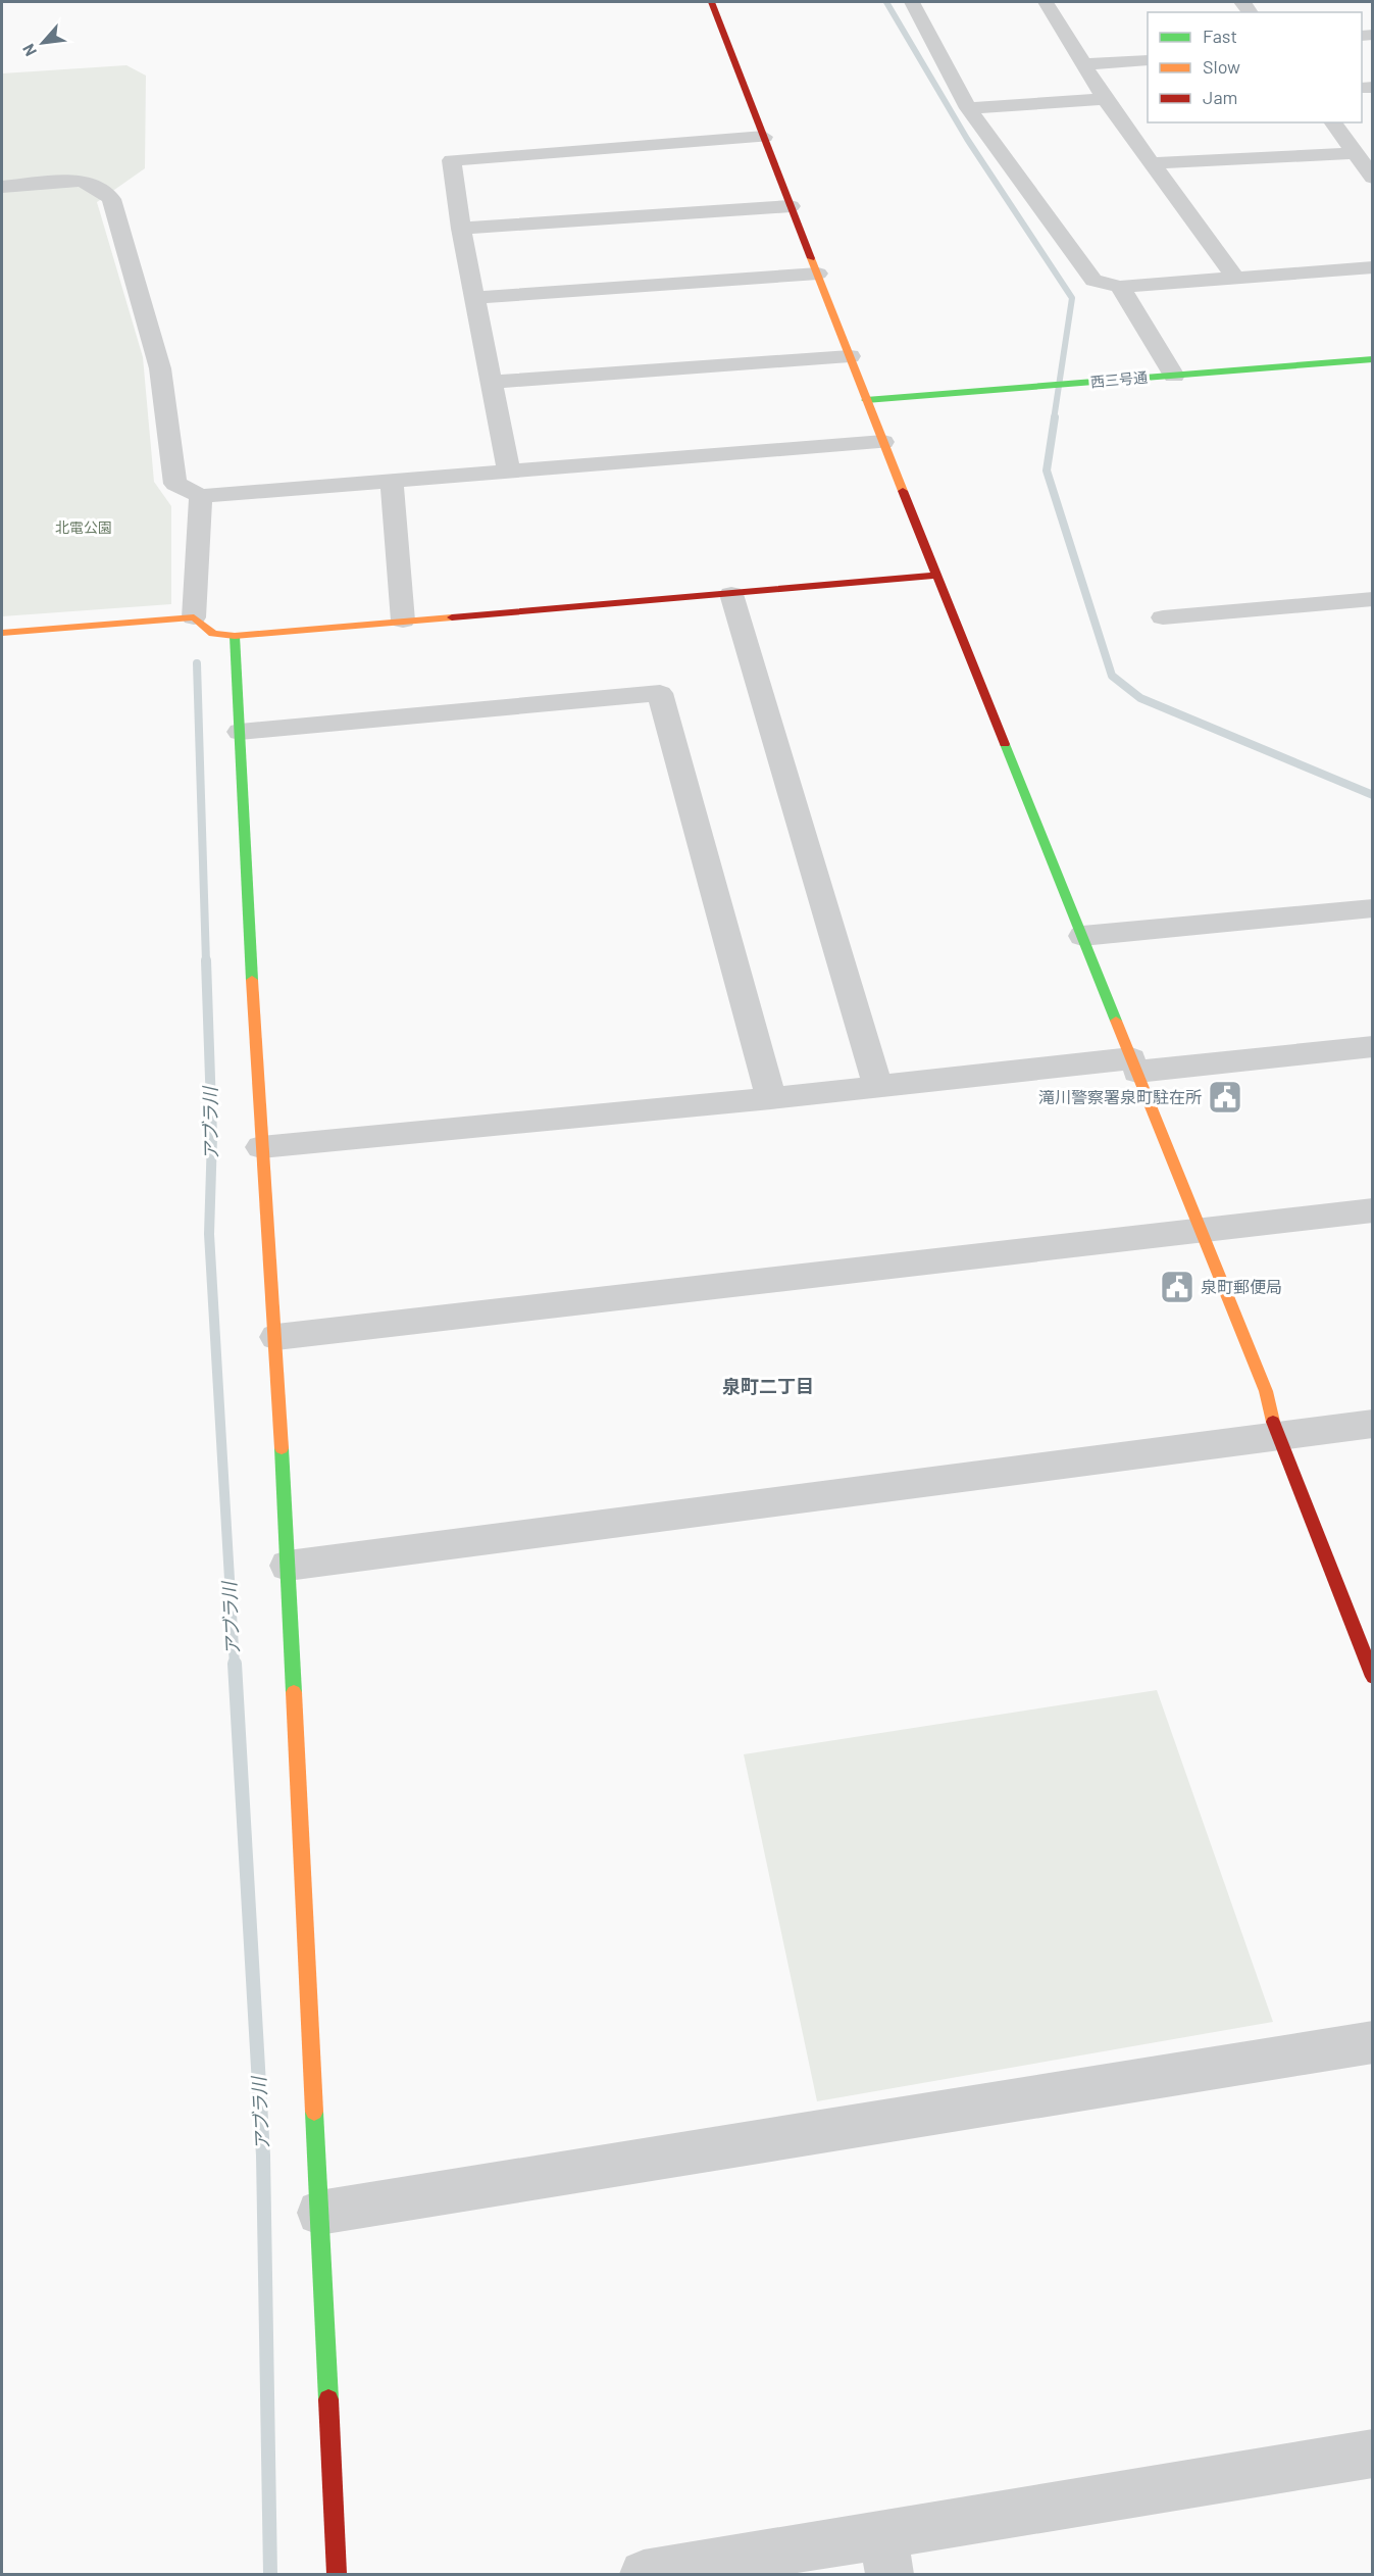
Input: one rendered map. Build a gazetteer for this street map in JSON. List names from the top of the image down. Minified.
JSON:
{"streets":{"street":["西三号通"]},"districts":["泉町二丁目"],"water":["アブラ川"],"parks":["北電公園"],"places":{"public building":["滝川警察署泉町駐在所","泉町郵便局"]},"legend":["Fast","Slow","Jam"],"north":"bottom left"}
